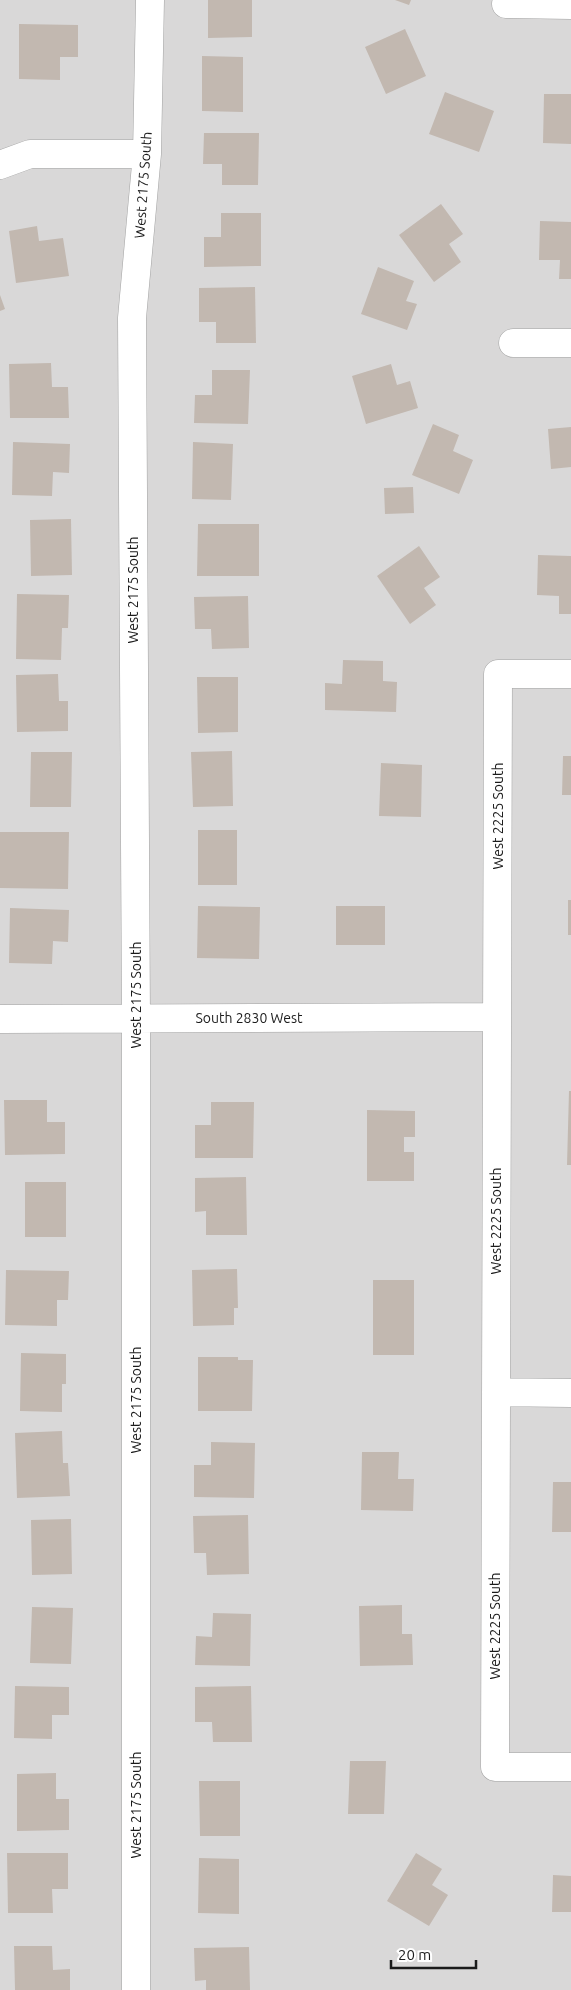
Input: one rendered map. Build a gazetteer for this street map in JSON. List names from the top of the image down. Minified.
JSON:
{"streets":{"street":["West 2175 South","West 2225 South","South 2830 West"]},"crossings":[["West 2175 South","South 2830 West"],["West 2225 South","South 2830 West"]],"scale_bar":"20 m"}
